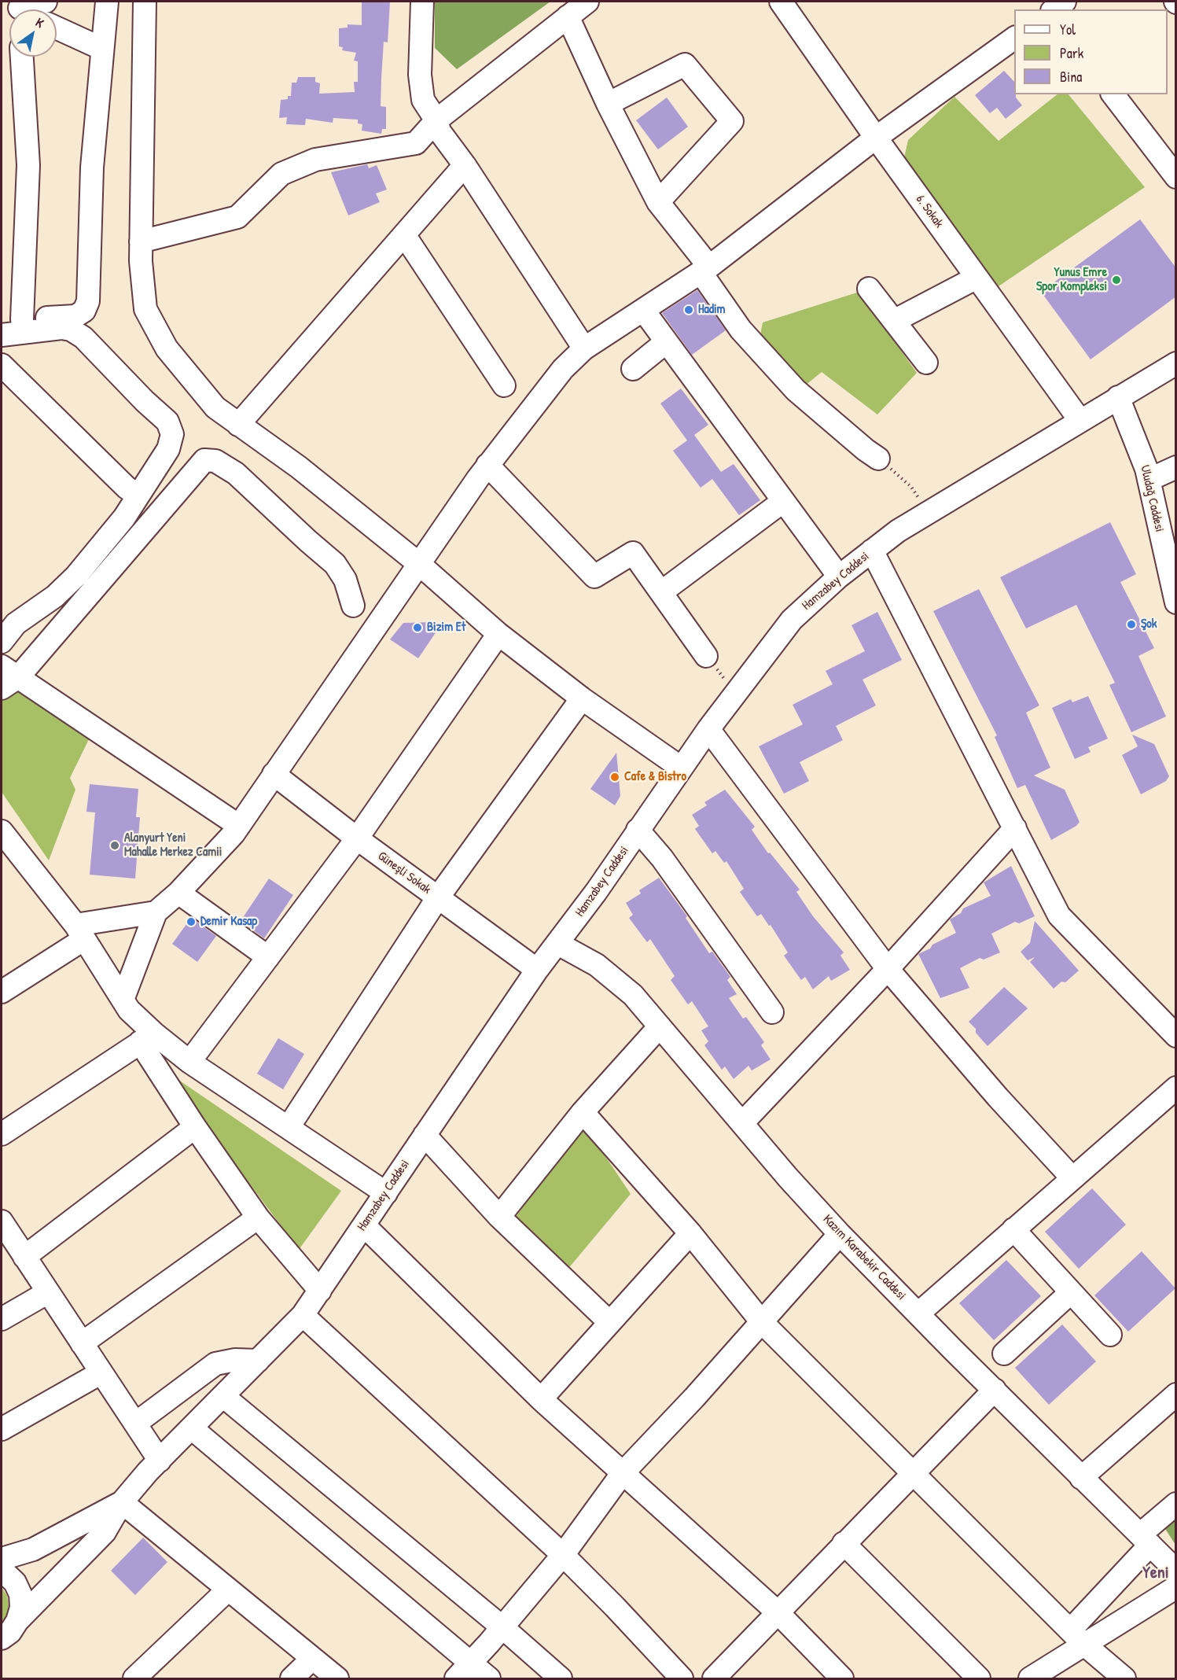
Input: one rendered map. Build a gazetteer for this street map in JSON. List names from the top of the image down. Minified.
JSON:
{"streets":{"street":["6. Sokak","Uludağ Caddesi","Hamzabey Caddesi","Güneşli Sokak","Kazım Karabekir Caddesi"]},"crossings":[["6. Sokak","Hamzabey Caddesi"],["Uludağ Caddesi","Hamzabey Caddesi"],["Hamzabey Caddesi","Güneşli Sokak"],["Hamzabey Caddesi","Kazım Karabekir Caddesi"]],"districts":["Yeni"],"places":["Yunus Emre Spor Kompleksi","Hadim","Şok","Bizim Et","Cafe & Bistro","Alanyurt Yeni Mahalle Merkez Camii","Demir Kasap"],"legend":["Yol","Park","Bina"],"north":"top right"}
